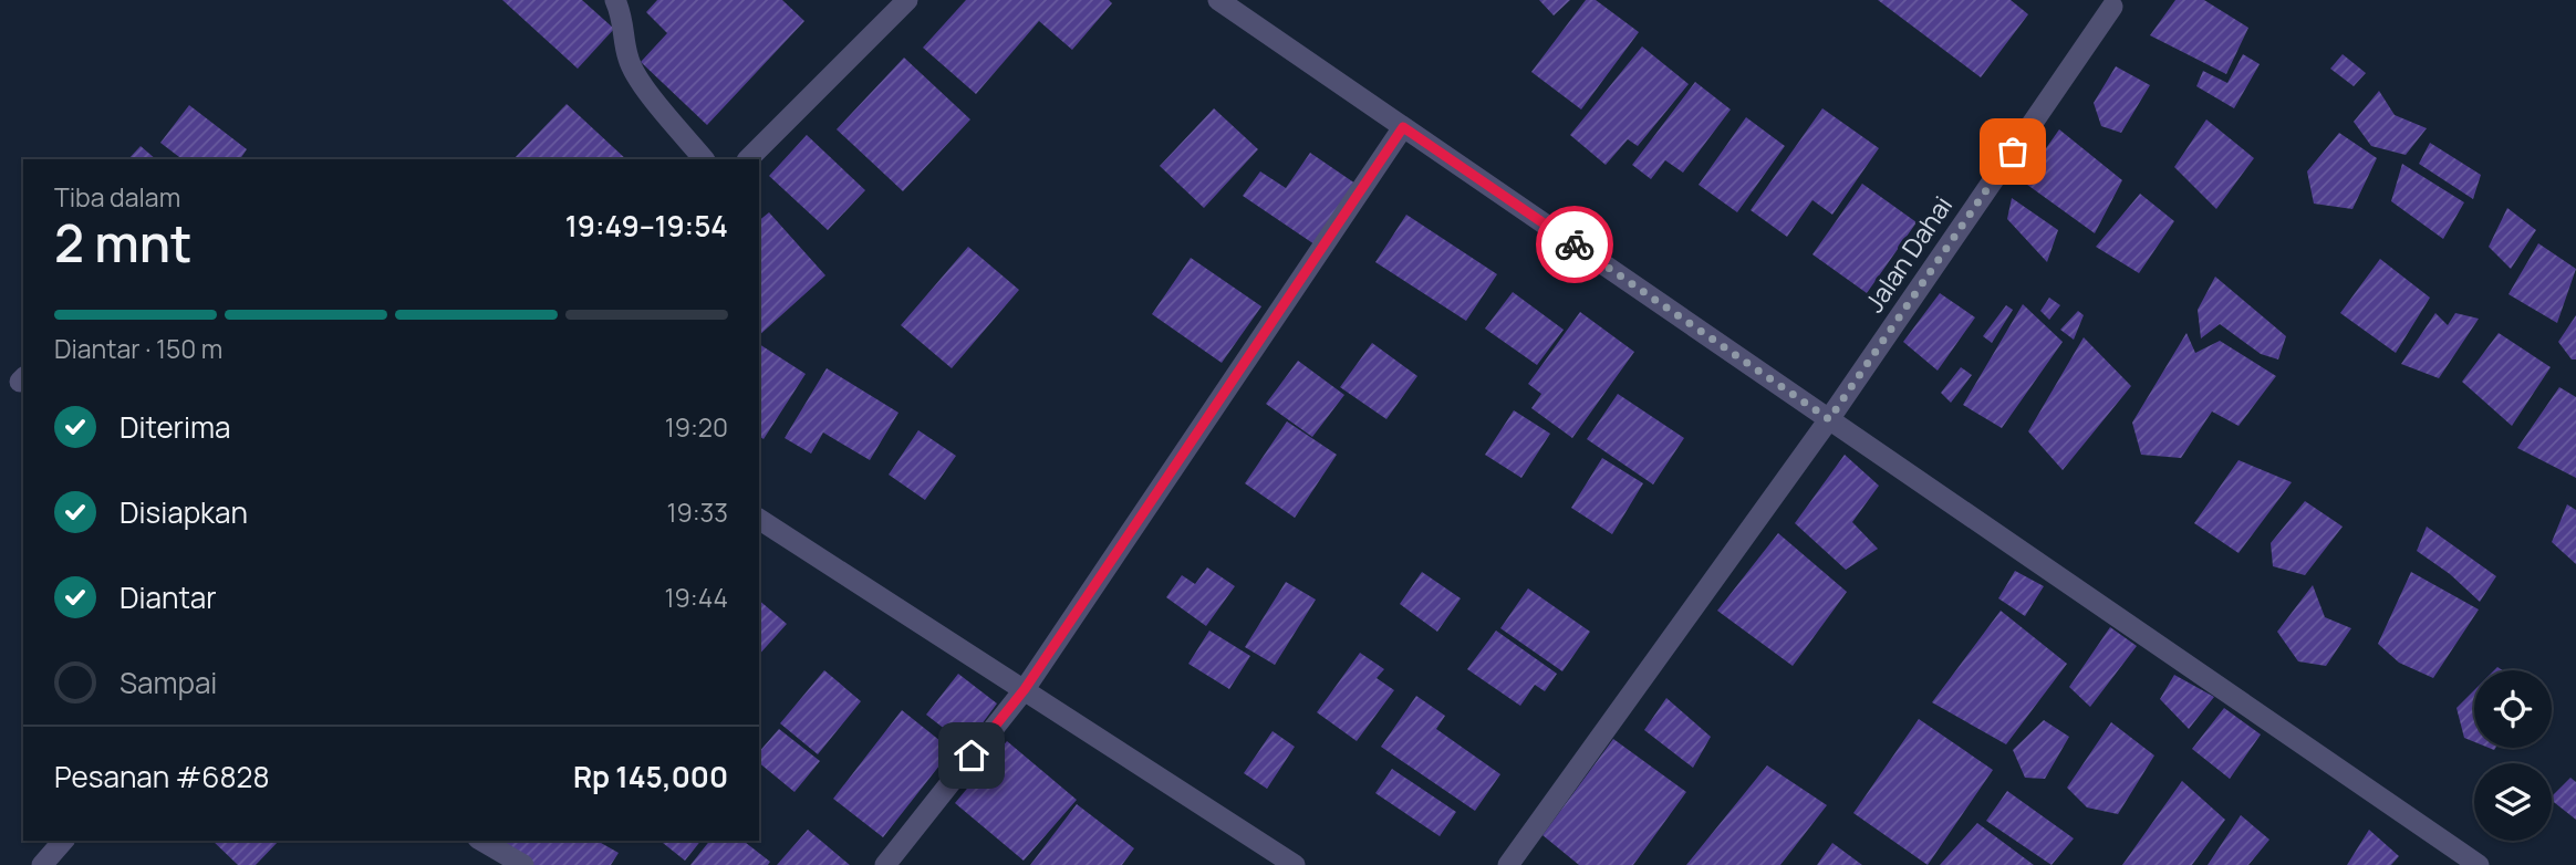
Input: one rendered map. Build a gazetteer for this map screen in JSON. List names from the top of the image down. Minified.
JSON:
{"streets":{"street":["Jalan Dahai"]},"page":{"heading":["2 mnt","Tiba dalam","19:49–19:54"],"panel":["Pesanan #6828","Rp 145,000"],"bar":"Diantar · 150 m","list":[["Diterima","19:20"],["Disiapkan","19:33"],["Diantar","19:44"],"Sampai"]}}
